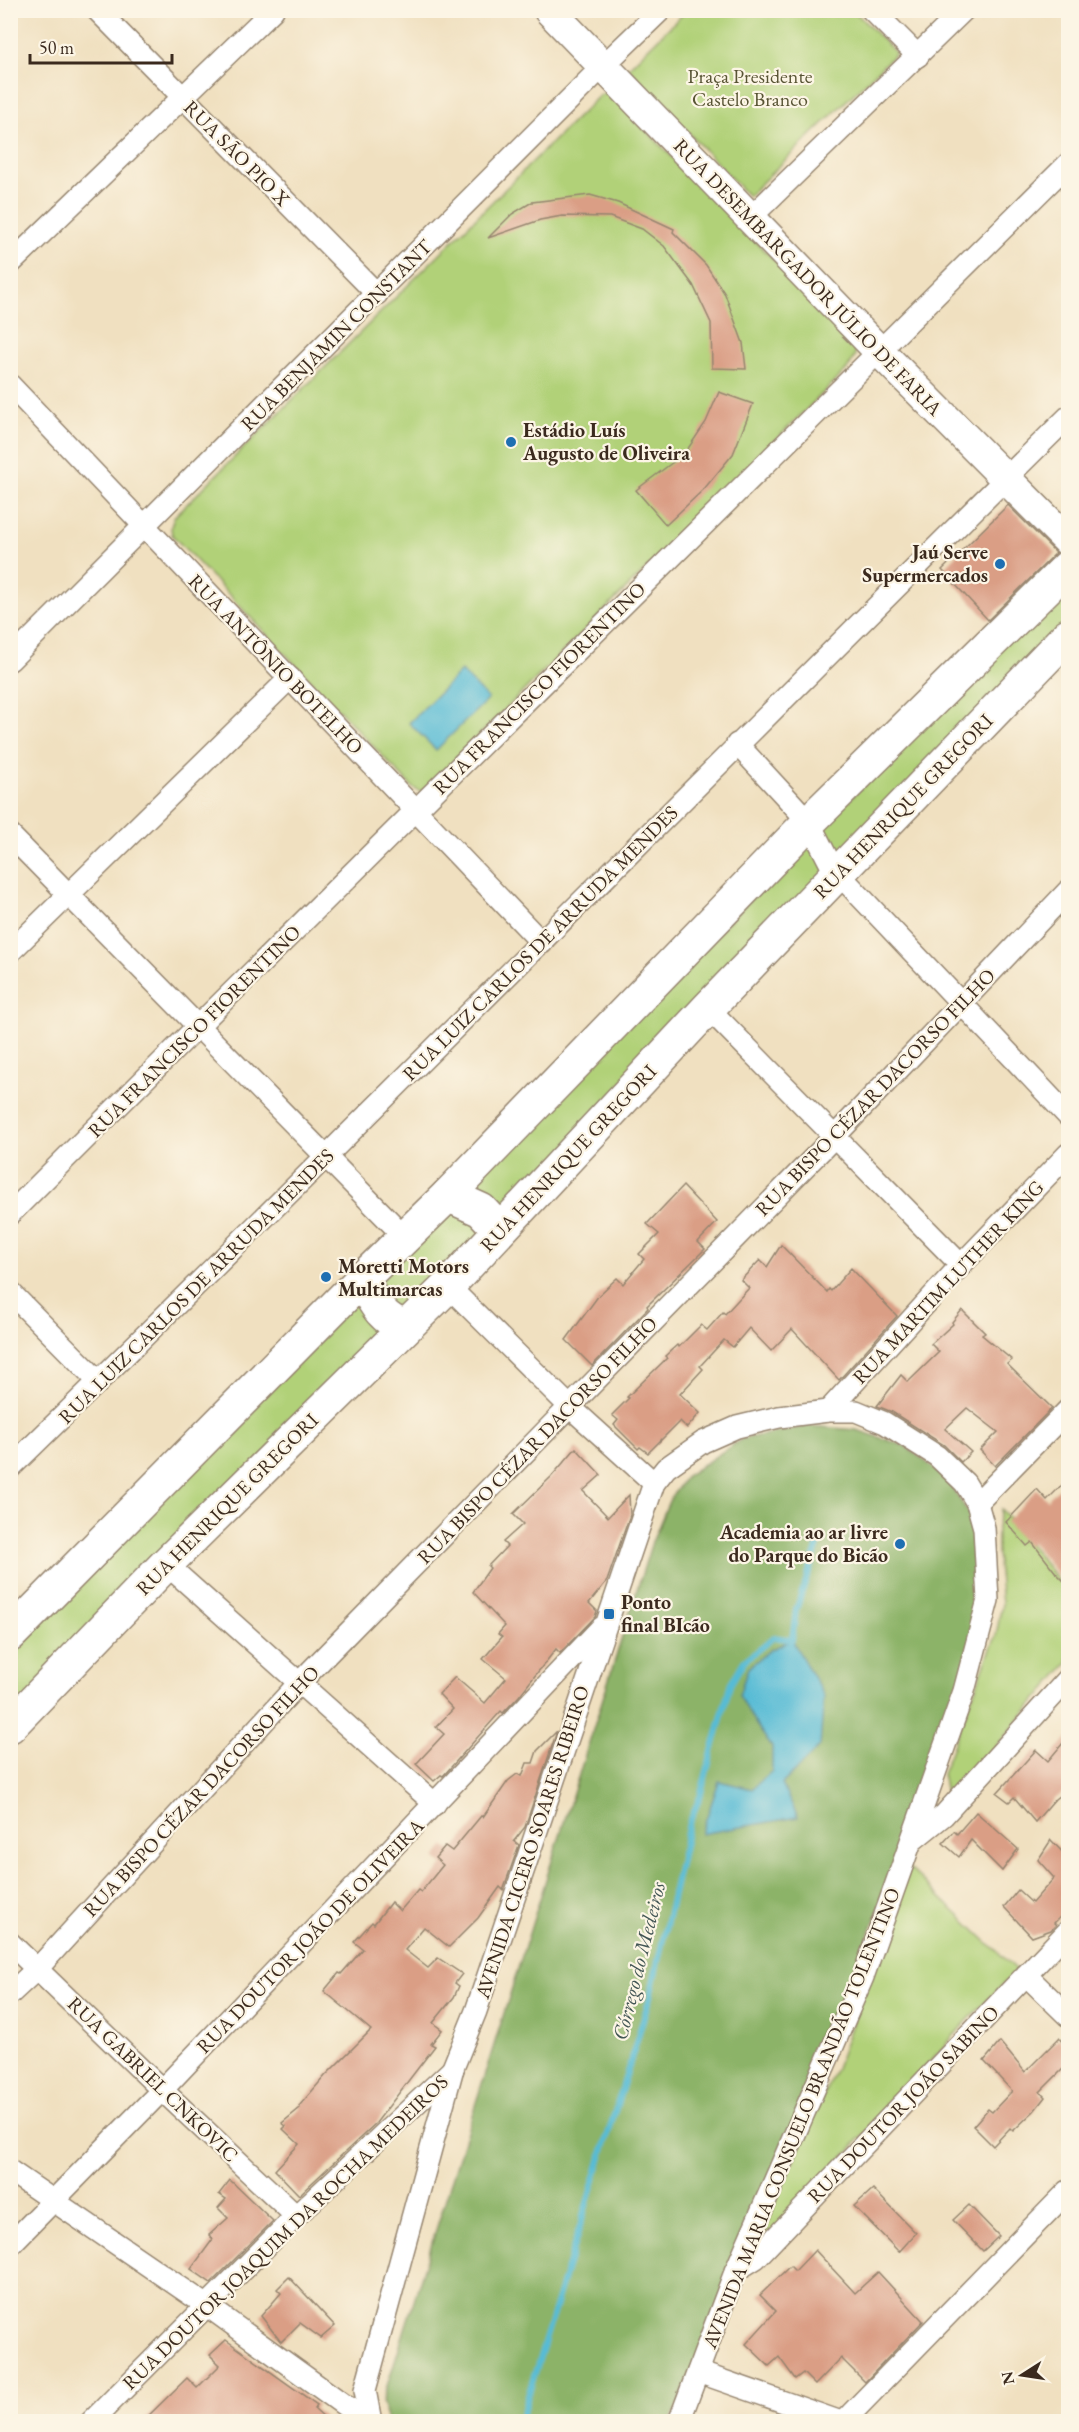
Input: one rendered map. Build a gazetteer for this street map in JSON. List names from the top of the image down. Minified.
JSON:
{"streets":{"main road":["RUA HENRIQUE GREGORI"],"street":["RUA SÃO PIO X","RUA DESEMBARGADOR JÚLIO DE FARIA","RUA BENJAMIN CONSTANT","RUA ANTÔNIO BOTELHO","RUA FRANCISCO FIORENTINO","RUA LUIZ CARLOS DE ARRUDA MENDES","RUA BISPO CÉZAR DACORSO FILHO","RUA MARTIM LUTHER KING","AVENIDA CICERO SOARES RIBEIRO","RUA DOUTOR JOÃO DE OLIVEIRA","RUA GABRIEL CNKOVIC","RUA DOUTOR JOÃO SABINO","AVENIDA MARIA CONSUELO BRANDÃO TOLENTINO","RUA DOUTOR JOAQUIM DA ROCHA MEDEIROS"]},"crossings":[["RUA SÃO PIO X","RUA BENJAMIN CONSTANT"],["RUA DESEMBARGADOR JÚLIO DE FARIA","RUA BENJAMIN CONSTANT"],["RUA DESEMBARGADOR JÚLIO DE FARIA","RUA FRANCISCO FIORENTINO"],["RUA DESEMBARGADOR JÚLIO DE FARIA","RUA LUIZ CARLOS DE ARRUDA MENDES"],["RUA BENJAMIN CONSTANT","RUA ANTÔNIO BOTELHO"],["RUA ANTÔNIO BOTELHO","RUA FRANCISCO FIORENTINO"],["RUA ANTÔNIO BOTELHO","RUA LUIZ CARLOS DE ARRUDA MENDES"],["RUA BISPO CÉZAR DACORSO FILHO","RUA GABRIEL CNKOVIC"],["RUA MARTIM LUTHER KING","AVENIDA CICERO SOARES RIBEIRO"],["RUA MARTIM LUTHER KING","AVENIDA MARIA CONSUELO BRANDÃO TOLENTINO"],["AVENIDA CICERO SOARES RIBEIRO","RUA DOUTOR JOÃO DE OLIVEIRA"],["AVENIDA CICERO SOARES RIBEIRO","AVENIDA MARIA CONSUELO BRANDÃO TOLENTINO"],["AVENIDA CICERO SOARES RIBEIRO","RUA DOUTOR JOAQUIM DA ROCHA MEDEIROS"],["RUA DOUTOR JOÃO DE OLIVEIRA","RUA GABRIEL CNKOVIC"],["RUA GABRIEL CNKOVIC","RUA DOUTOR JOAQUIM DA ROCHA MEDEIROS"],["RUA DOUTOR JOÃO SABINO","AVENIDA MARIA CONSUELO BRANDÃO TOLENTINO"]],"water":["Córrego do Medeiros"],"parks":["Praça Presidente Castelo Branco"],"places":{"other":["Estádio Luís Augusto de Oliveira","Jaú Serve Supermercados","Moretti Motors Multimarcas","Academia ao ar livre do Parque do Bicão"],"transit":["Ponto final BIcão"]},"scale_bar":"50 m","north":"left"}
